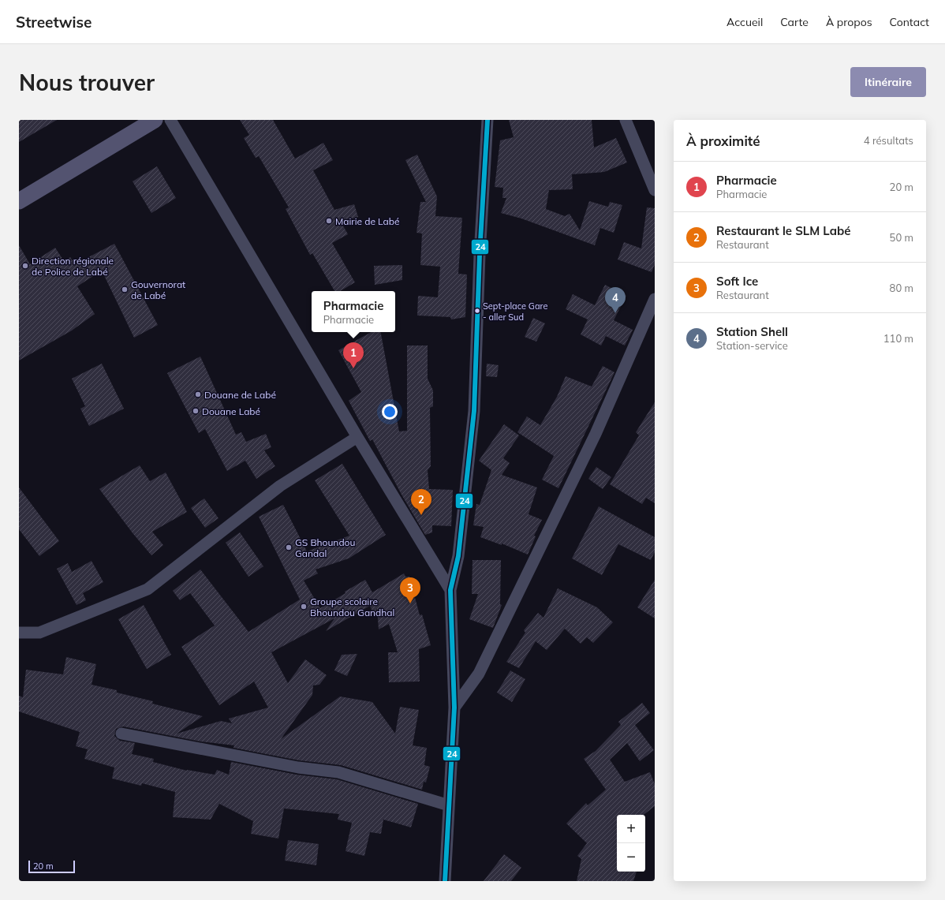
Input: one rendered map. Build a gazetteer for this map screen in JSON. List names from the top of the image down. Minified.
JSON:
{"places":["Mairie de Labé","Direction régionale de Police de Labé","Gouvernorat de Labé","Sept-place Gare - aller Sud","Douane de Labé","Douane Labé","GS Bhoundou Gandal","Groupe scolaire Bhoundou Gandhal"],"lines":["transit line 24"],"scale_bar":"20 m","page":{"header":"Streetwise","nav":["Accueil","Carte","À propos","Contact"],"buttons":"Itinéraire","title":"Nous trouver","heading":["À proximité","4 résultats"],"list":[{"mark":"1","name":"Pharmacie","note":"Pharmacie","value":"20 m"},{"mark":"2","name":"Restaurant le SLM Labé","note":"Restaurant","value":"50 m"},{"mark":"3","name":"Soft Ice","note":"Restaurant","value":"80 m"},{"mark":"4","name":"Station Shell","note":"Station-service","value":"110 m"}],"pins":["4","1","2","3"],"popup":["Pharmacie","Pharmacie"],"map_buttons":["+","−"],"scale":"20 m"}}
